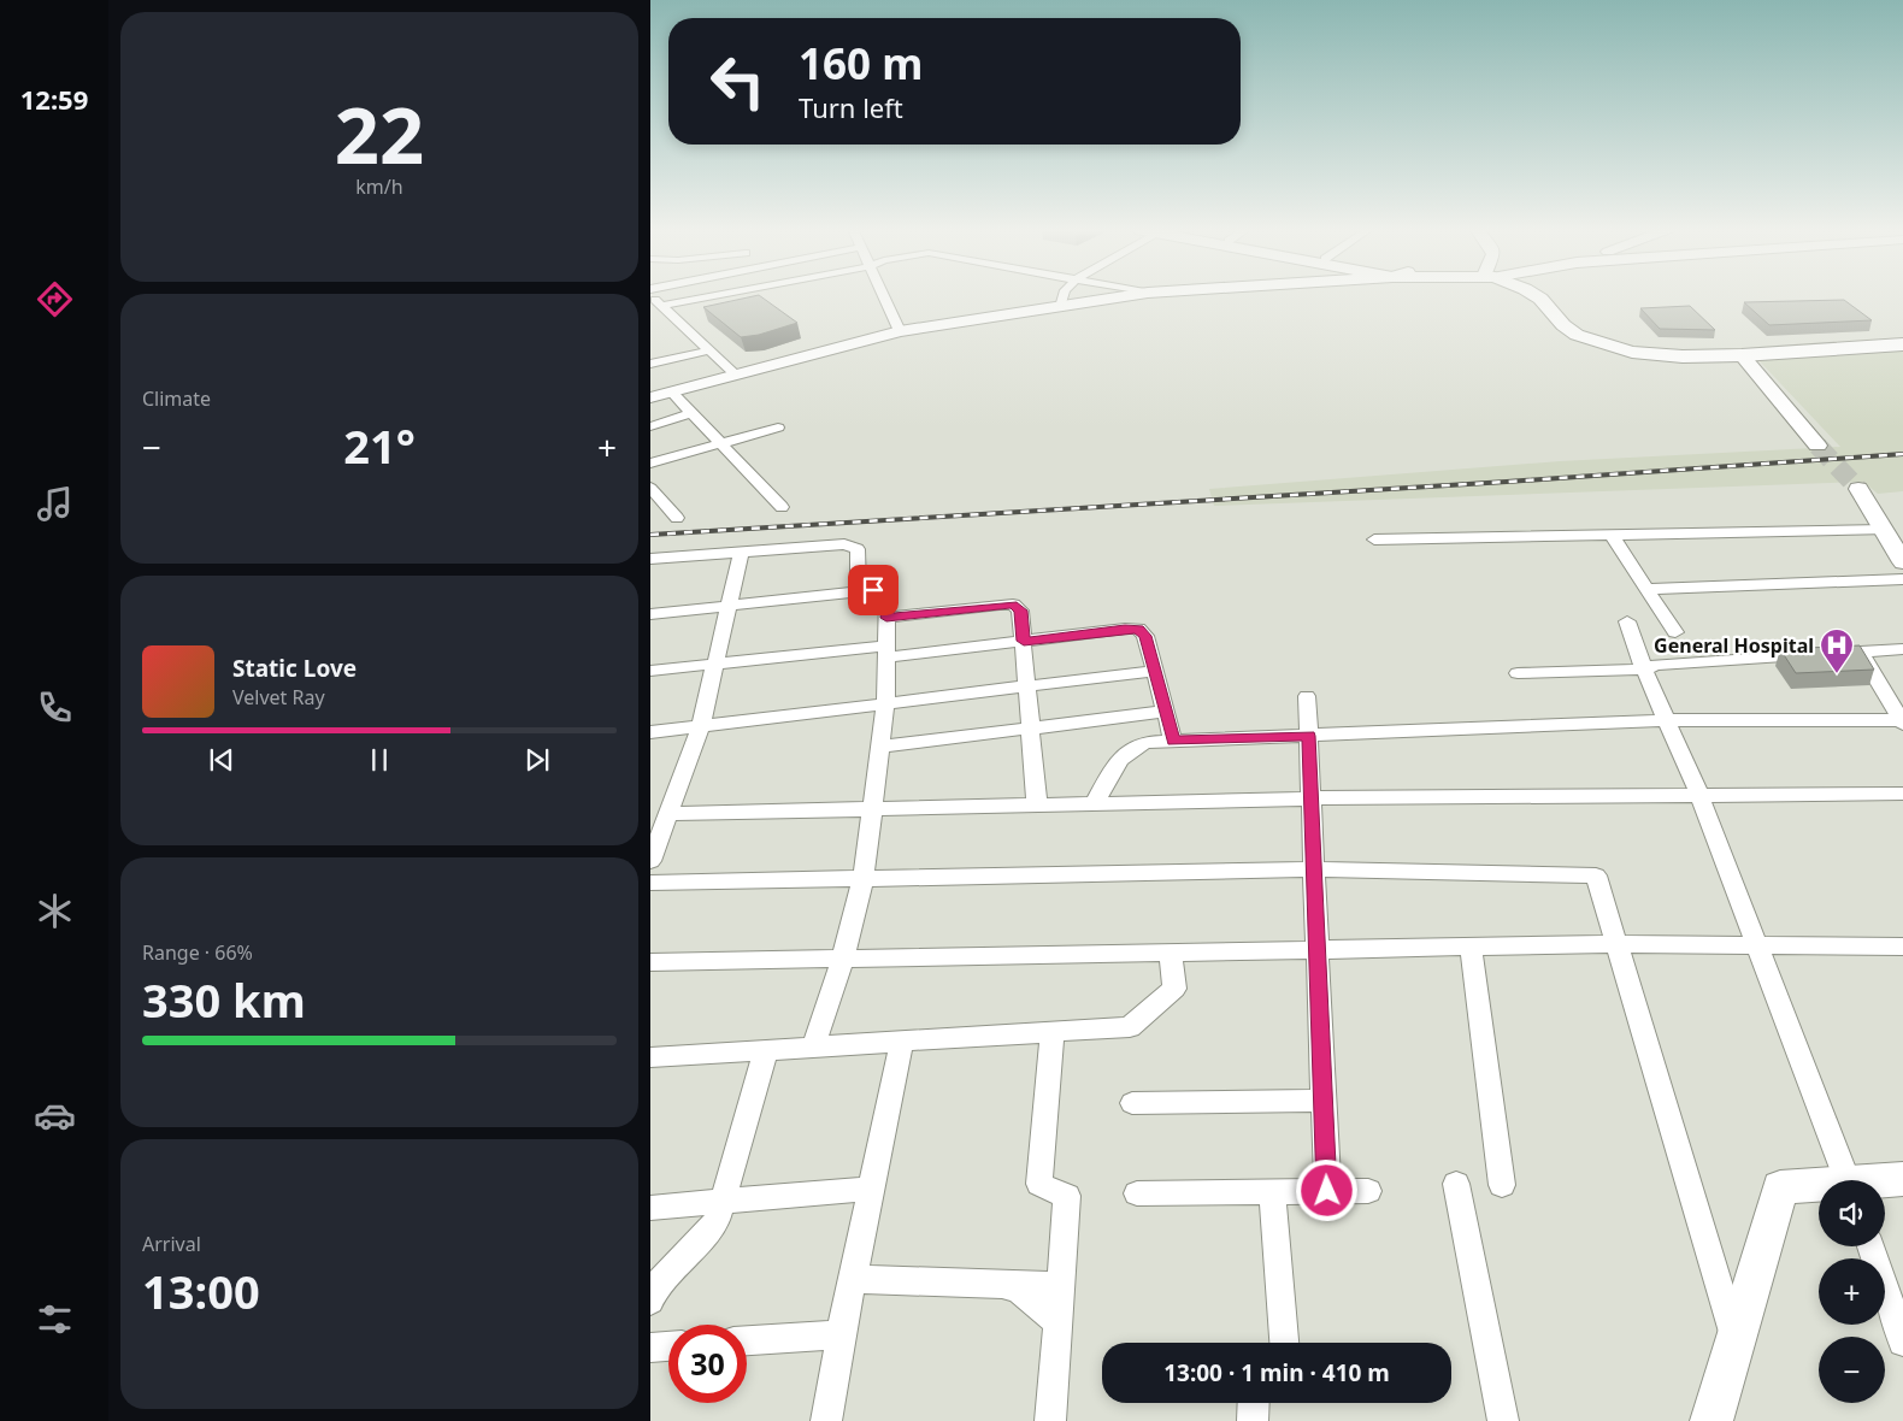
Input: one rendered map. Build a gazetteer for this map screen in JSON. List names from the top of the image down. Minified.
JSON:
{"places":{"hospital":["General Hospital"]},"page":{"tabs":"12:59","tile":[["22","km/h"],"Climate",["Range · 66%","330 km"],["Arrival","13:00"]],"turn":["160 m","Turn left"],"heat":["−","21°","+"],"song":["Static Love","Velvet Ray"],"map_buttons":["+","−"],"limit":"30","trip":"13:00 · 1 min · 410 m"}}
